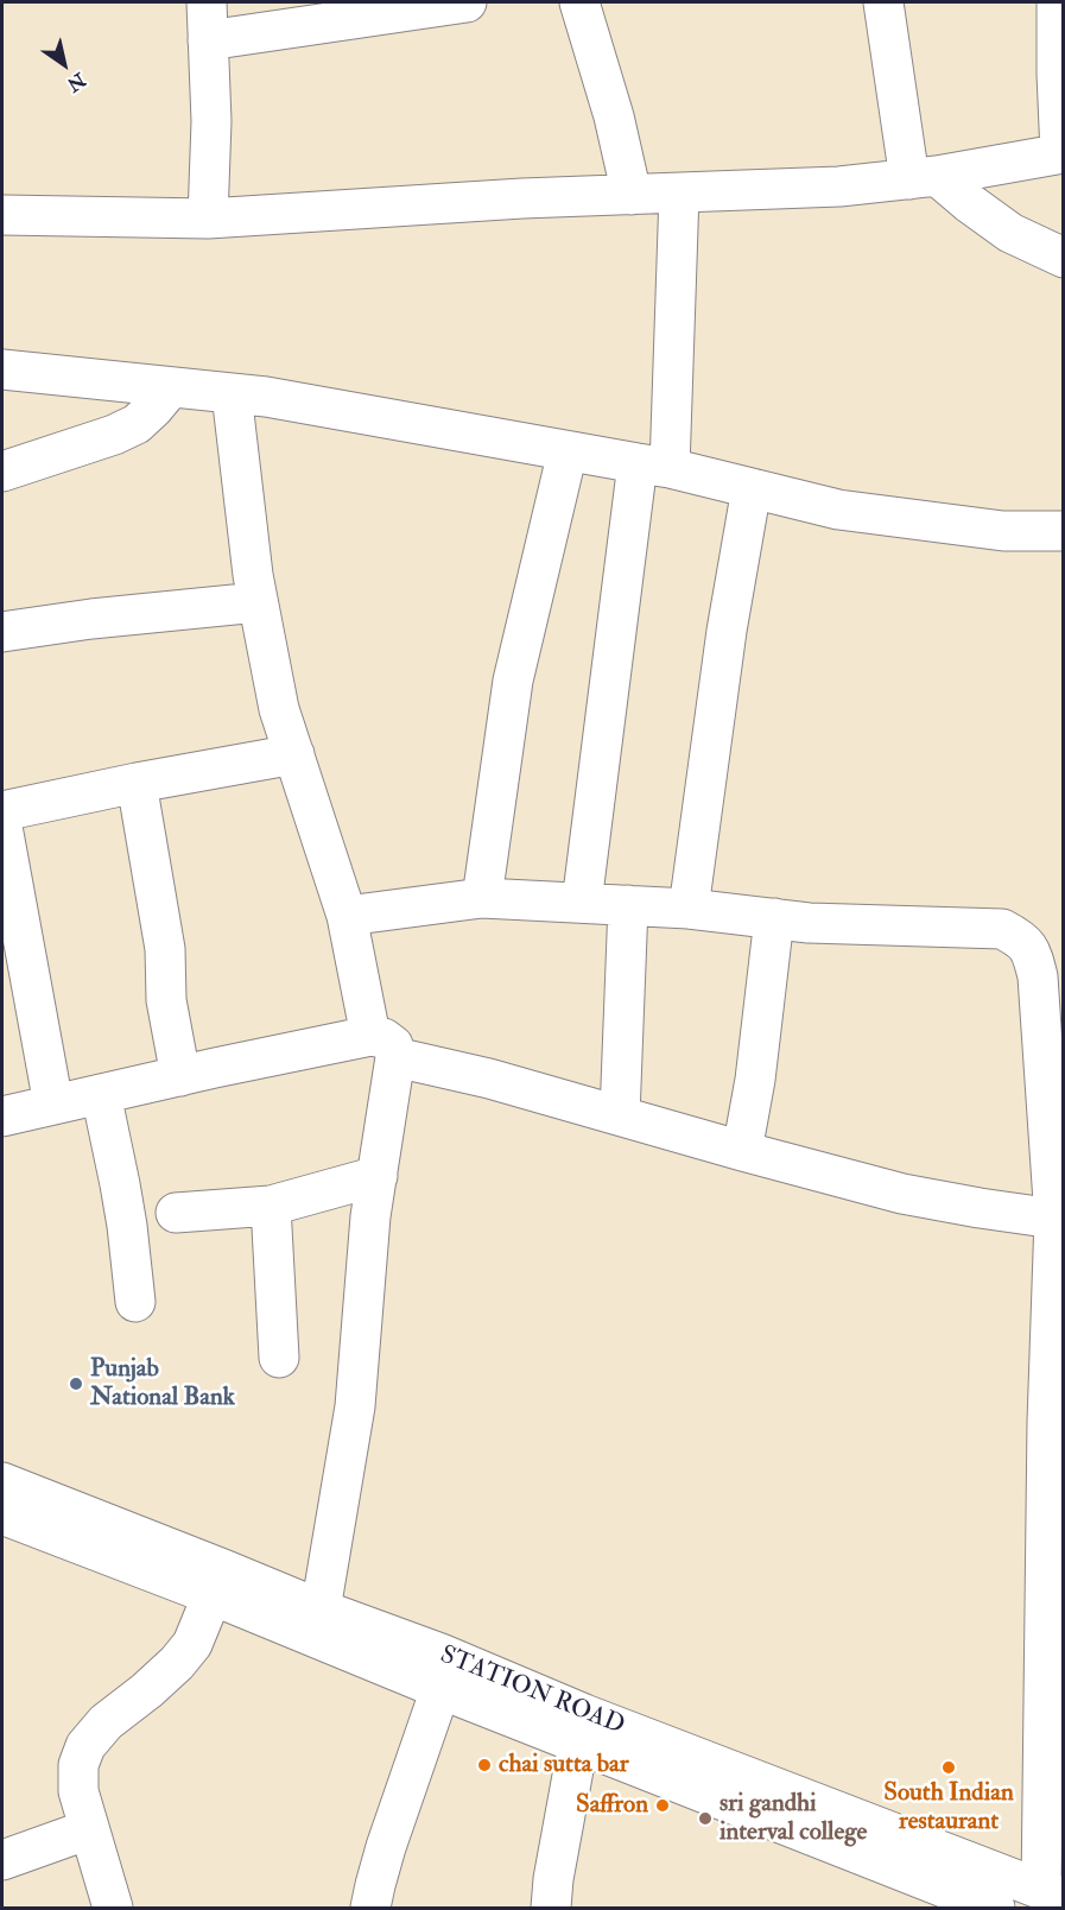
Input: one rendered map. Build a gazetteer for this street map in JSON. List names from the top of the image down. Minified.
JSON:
{"streets":{"street":["STATION ROAD"]},"places":["Punjab National Bank","chai sutta bar","South Indian restaurant","Saffron","sri gandhi interval college"],"north":"bottom right"}
